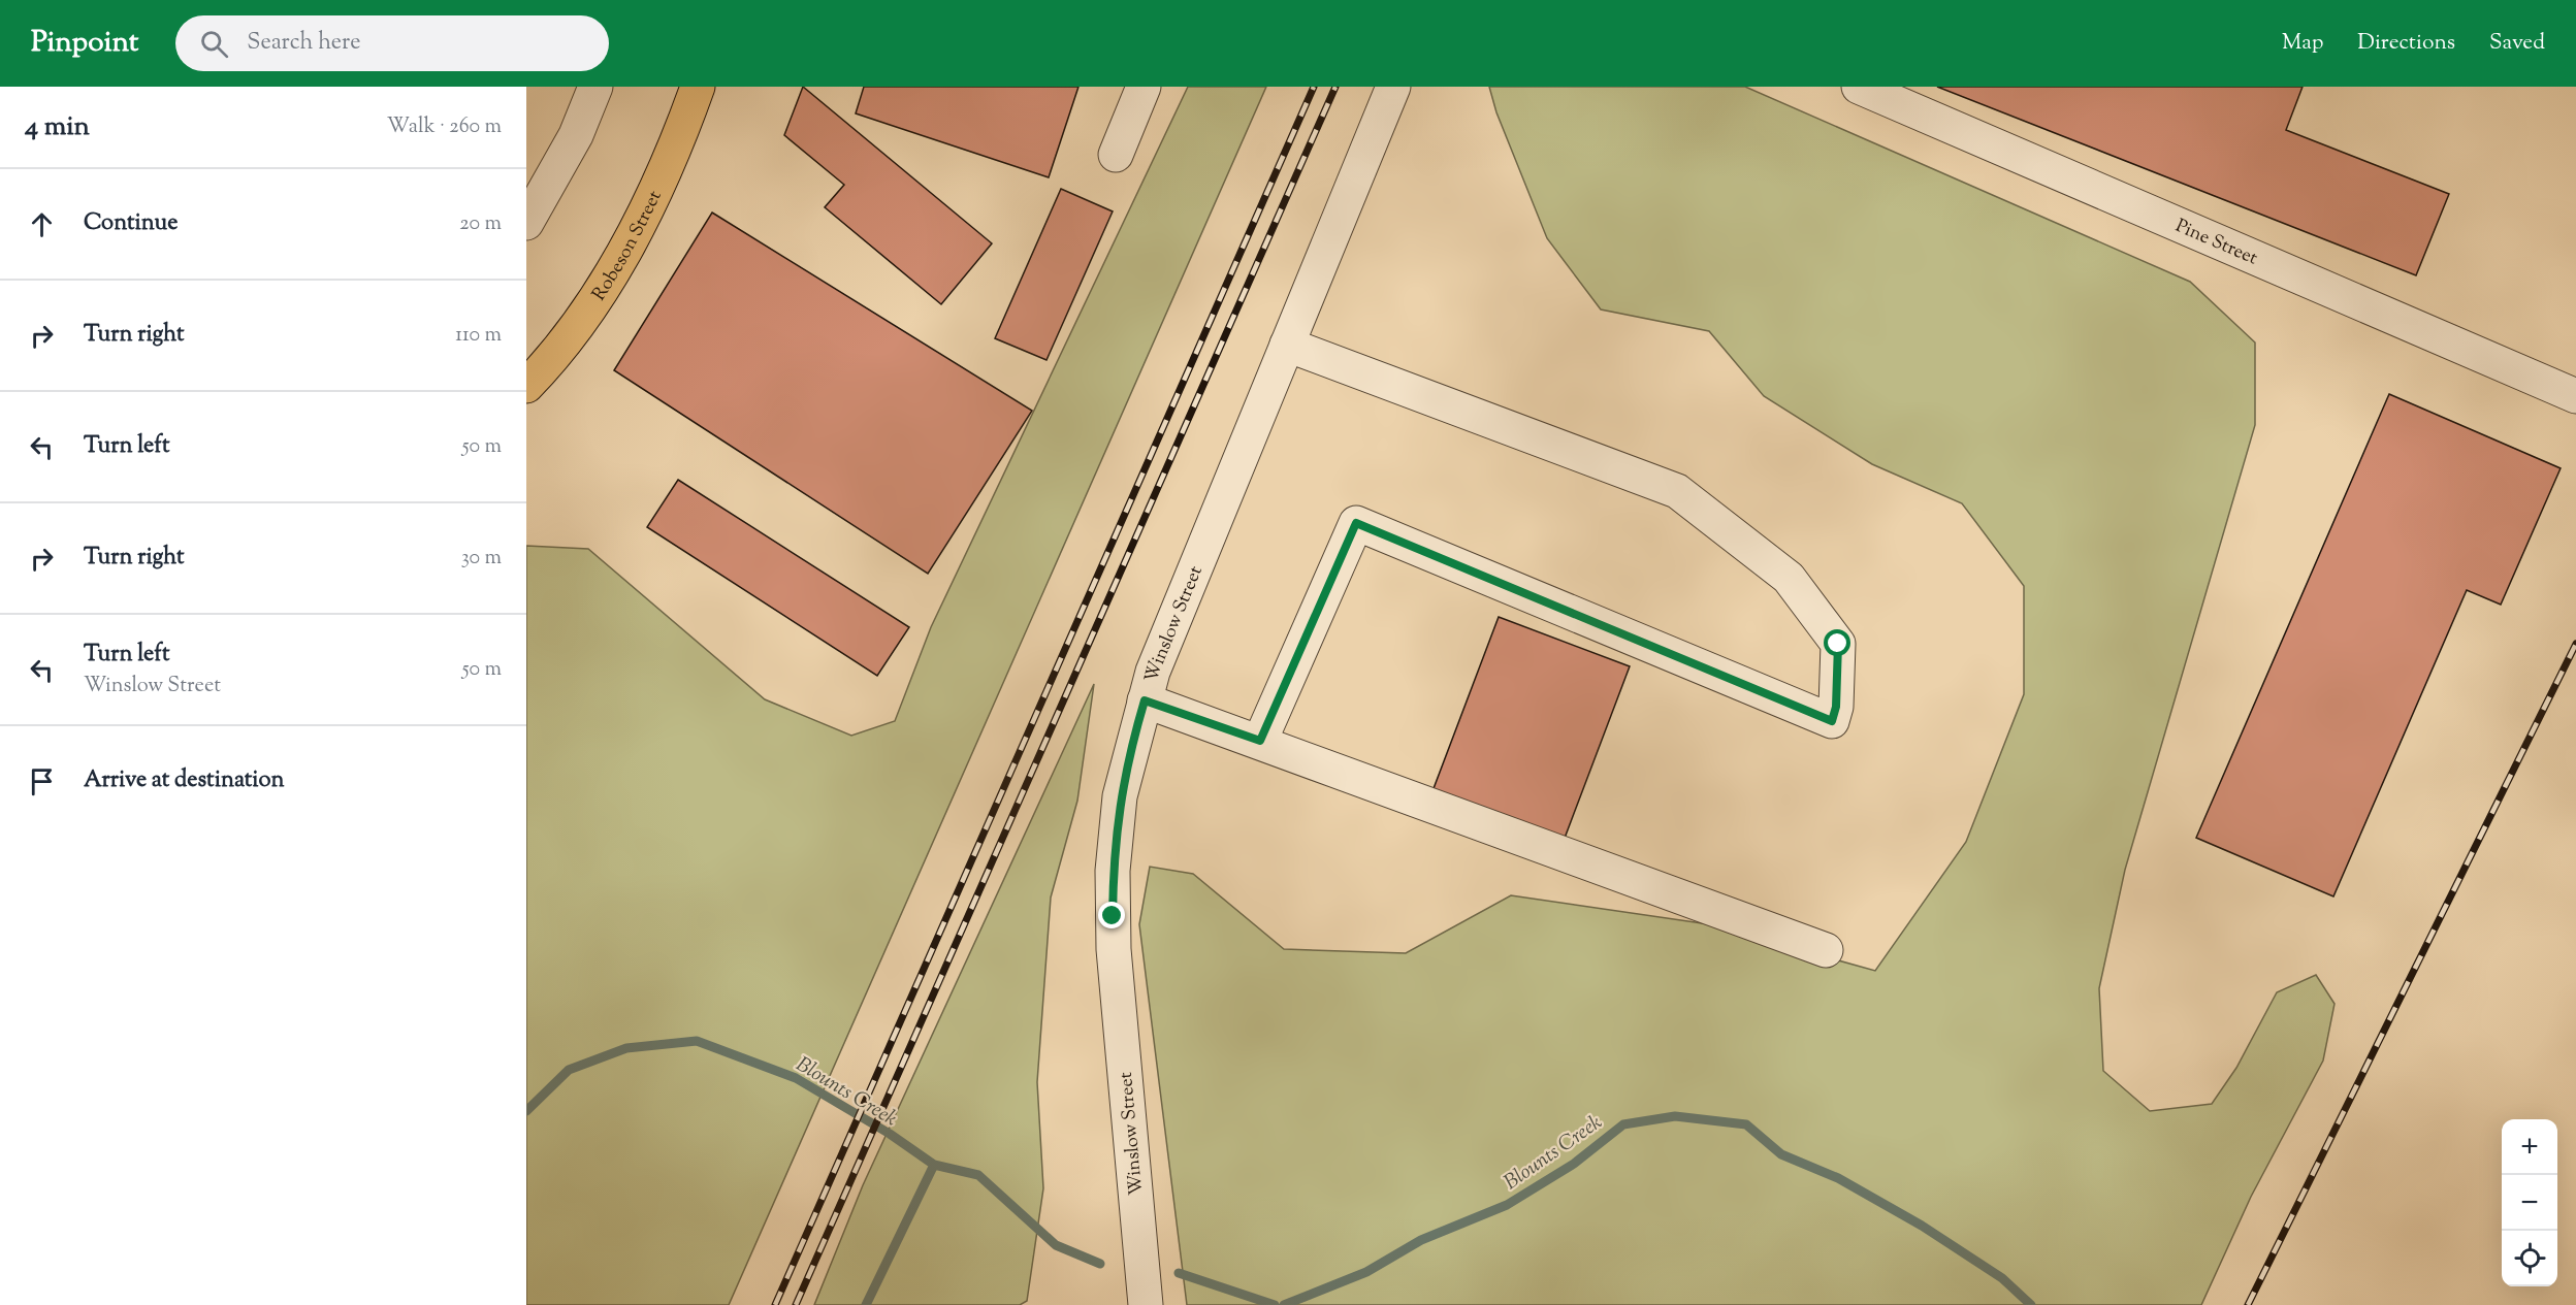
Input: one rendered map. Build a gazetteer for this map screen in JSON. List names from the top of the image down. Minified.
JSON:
{"streets":{"main road":["Robeson Street"],"street":["Pine Street","Winslow Street"]},"water":["Blounts Creek"],"page":{"header":"Pinpoint","search":"Search here","nav":["Map","Directions","Saved"],"heading":["4 min","Walk · 260 m"],"list":[["Continue","20 m"],["Turn right","110 m"],["Turn left","50 m"],["Turn right","30 m"],["Turn left","Winslow Street","50 m"],"Arrive at destination"],"map_buttons":["+","−"]}}
